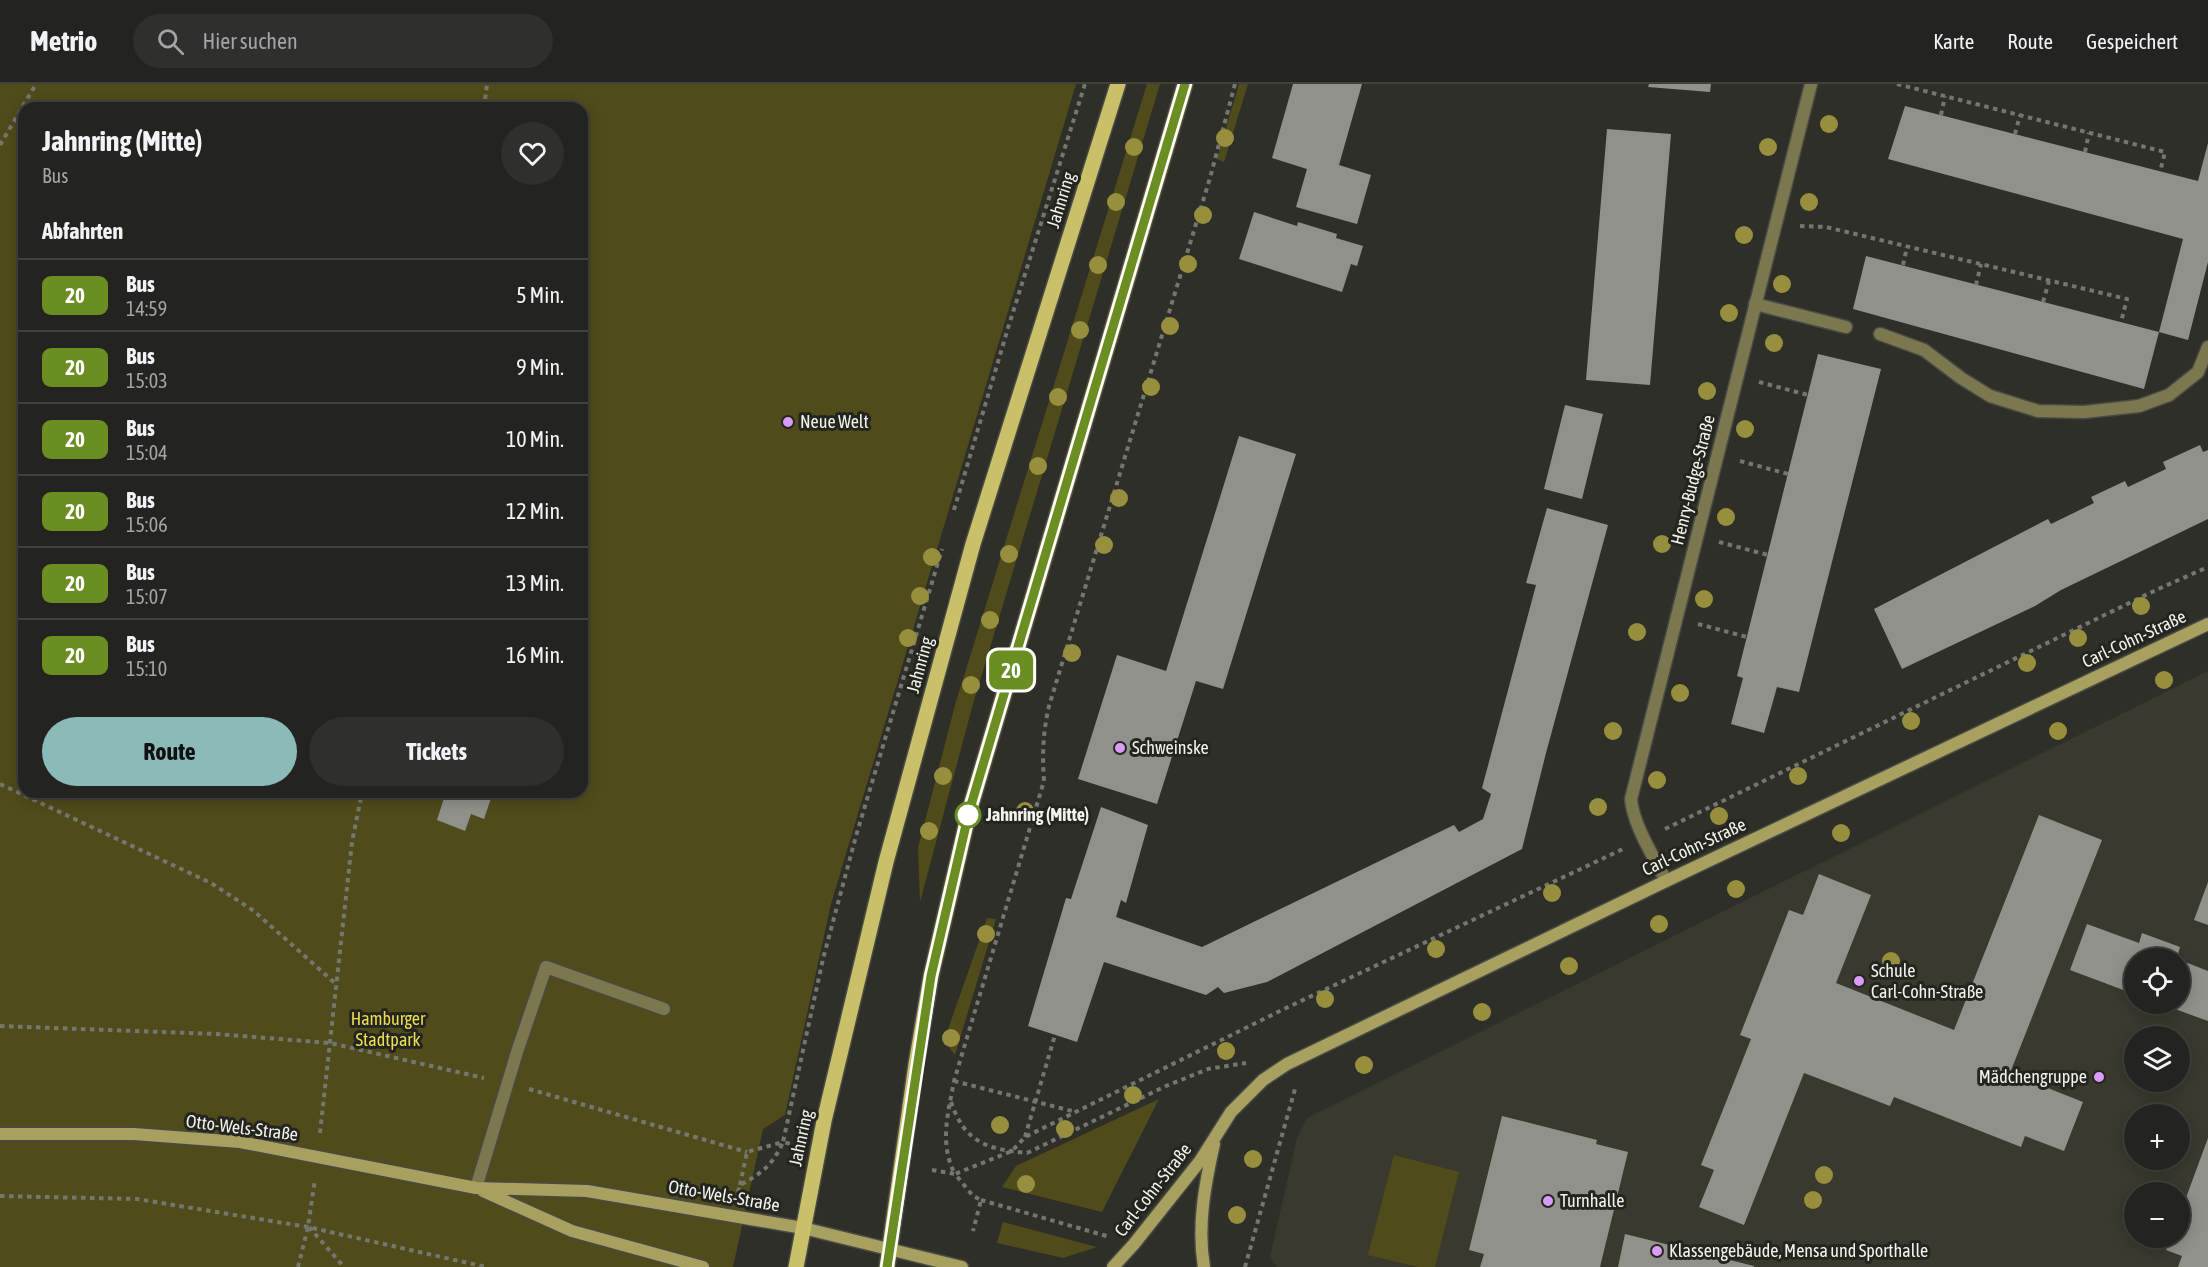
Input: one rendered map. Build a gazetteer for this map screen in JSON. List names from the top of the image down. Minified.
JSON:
{"streets":{"main road":["Jahnring"],"street":["Henry-Budge-Straße","Carl-Cohn-Straße","Otto-Wels-Straße"]},"crossings":[["Jahnring","Otto-Wels-Straße"],["Henry-Budge-Straße","Carl-Cohn-Straße"]],"parks":["Hamburger Stadtpark"],"places":["Neue Welt","Schweinske","Jahnring (Mitte)","Schule Carl-Cohn-Straße","Mädchengruppe","Turnhalle","Klassengebäude, Mensa und Sporthalle"],"lines":["bus line 20"],"page":{"header":"Metrio","search":"Hier suchen","nav":["Karte","Route","Gespeichert"],"on_map":"20","heading":[["Jahnring (Mitte)","Bus"],"Abfahrten"],"list":[{"mark":"20","name":"Bus","note":"14:59","value":"5 Min."},{"mark":"20","name":"Bus","note":"15:03","value":"9 Min."},{"mark":"20","name":"Bus","note":"15:04","value":"10 Min."},{"mark":"20","name":"Bus","note":"15:06","value":"12 Min."},{"mark":"20","name":"Bus","note":"15:07","value":"13 Min."},{"mark":"20","name":"Bus","note":"15:10","value":"16 Min."}],"buttons":["Route","Tickets"],"map_buttons":["+","−"]}}
